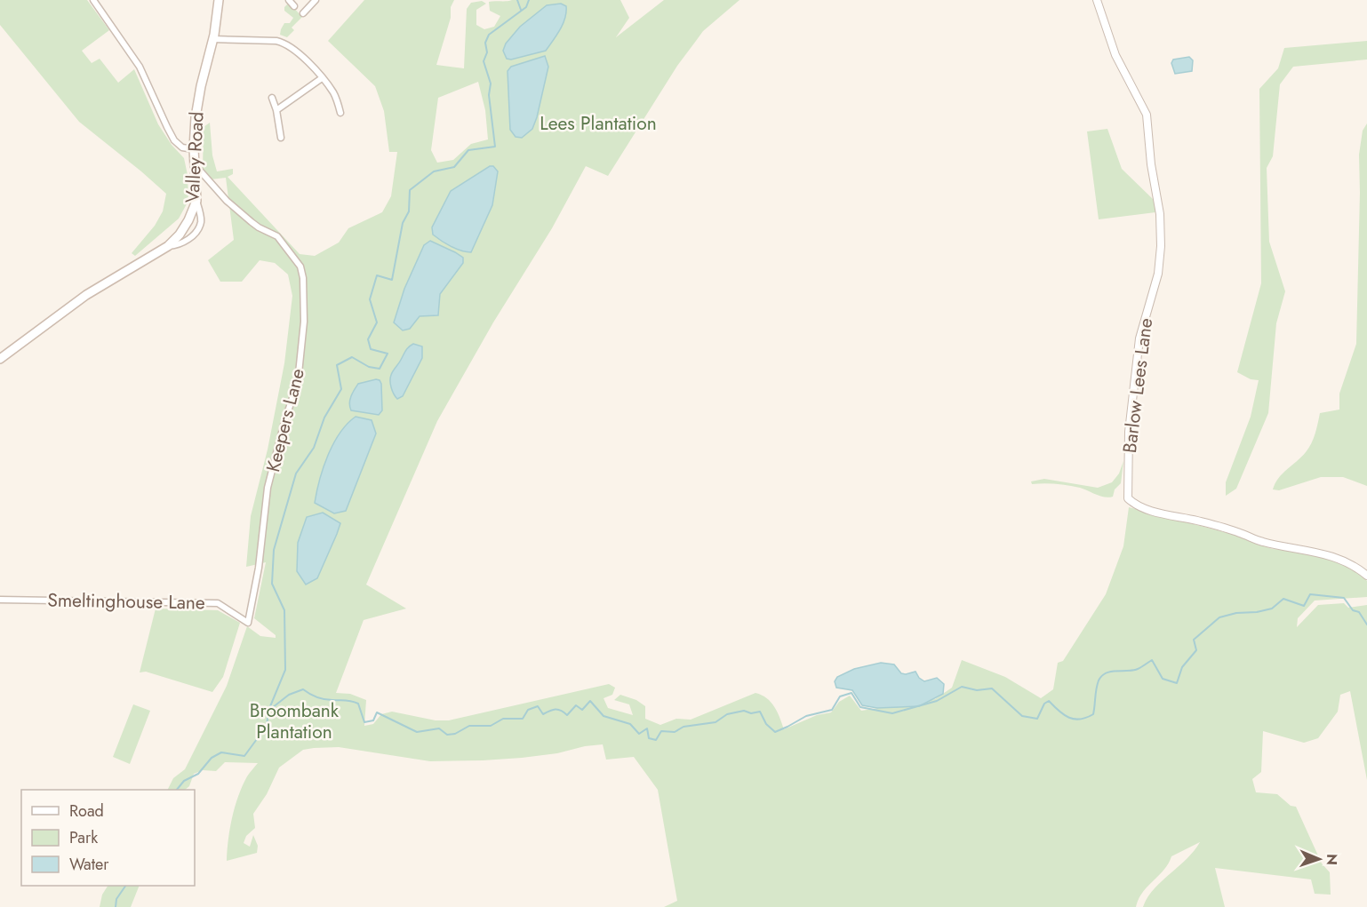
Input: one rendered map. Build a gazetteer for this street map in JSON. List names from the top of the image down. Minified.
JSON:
{"streets":{"main road":["Valley Road"],"street":["Barlow Lees Lane","Keepers Lane","Smeltinghouse Lane"]},"crossings":[["Valley Road","Keepers Lane"],["Keepers Lane","Smeltinghouse Lane"]],"parks":["Lees Plantation","Broombank Plantation"],"legend":["Road","Park","Water"],"north":"right"}
